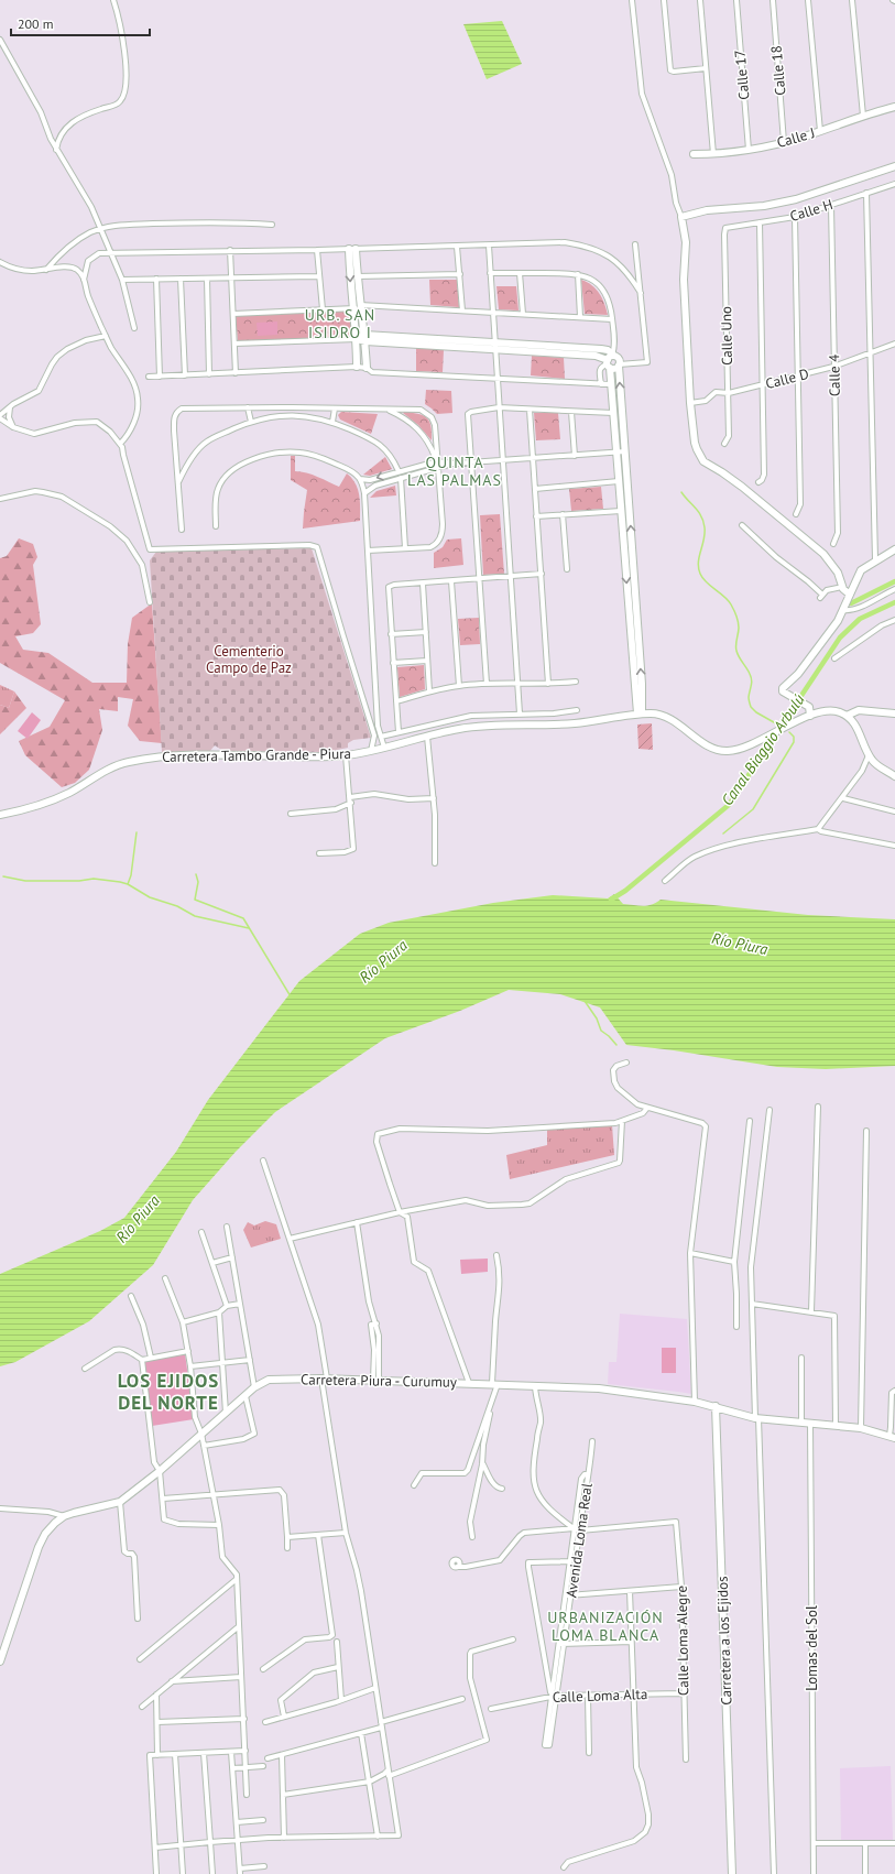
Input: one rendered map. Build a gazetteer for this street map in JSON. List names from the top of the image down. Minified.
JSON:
{"streets":{"street":["Calle 18","Calle 17","Calle J","Calle H","Calle Uno","Calle 4","Calle D","Carretera Tambo Grande - Piura","Carretera Piura - Curumuy","Avenida Loma Real","Calle Loma Alegre","Carretera a los Ejidos","Lomas del Sol","Calle Loma Alta"]},"crossings":[["Calle 18","Calle J"],["Calle 17","Calle J"],["Calle H","Calle Uno"],["Calle H","Calle 4"],["Calle Uno","Calle D"],["Calle 4","Calle D"],["Carretera Piura - Curumuy","Carretera a los Ejidos"],["Carretera Piura - Curumuy","Lomas del Sol"],["Avenida Loma Real","Calle Loma Alegre"],["Avenida Loma Real","Calle Loma Alta"],["Calle Loma Alegre","Calle Loma Alta"]],"districts":["URB. SAN ISIDRO I","QUINTA LAS PALMAS","LOS EJIDOS DEL NORTE","URBANIZACIÓN LOMA BLANCA"],"water":["Canal Biaggio Arbulú","Río Piura"],"parks":["Cementerio Campo de Paz"],"scale_bar":"200 m"}
